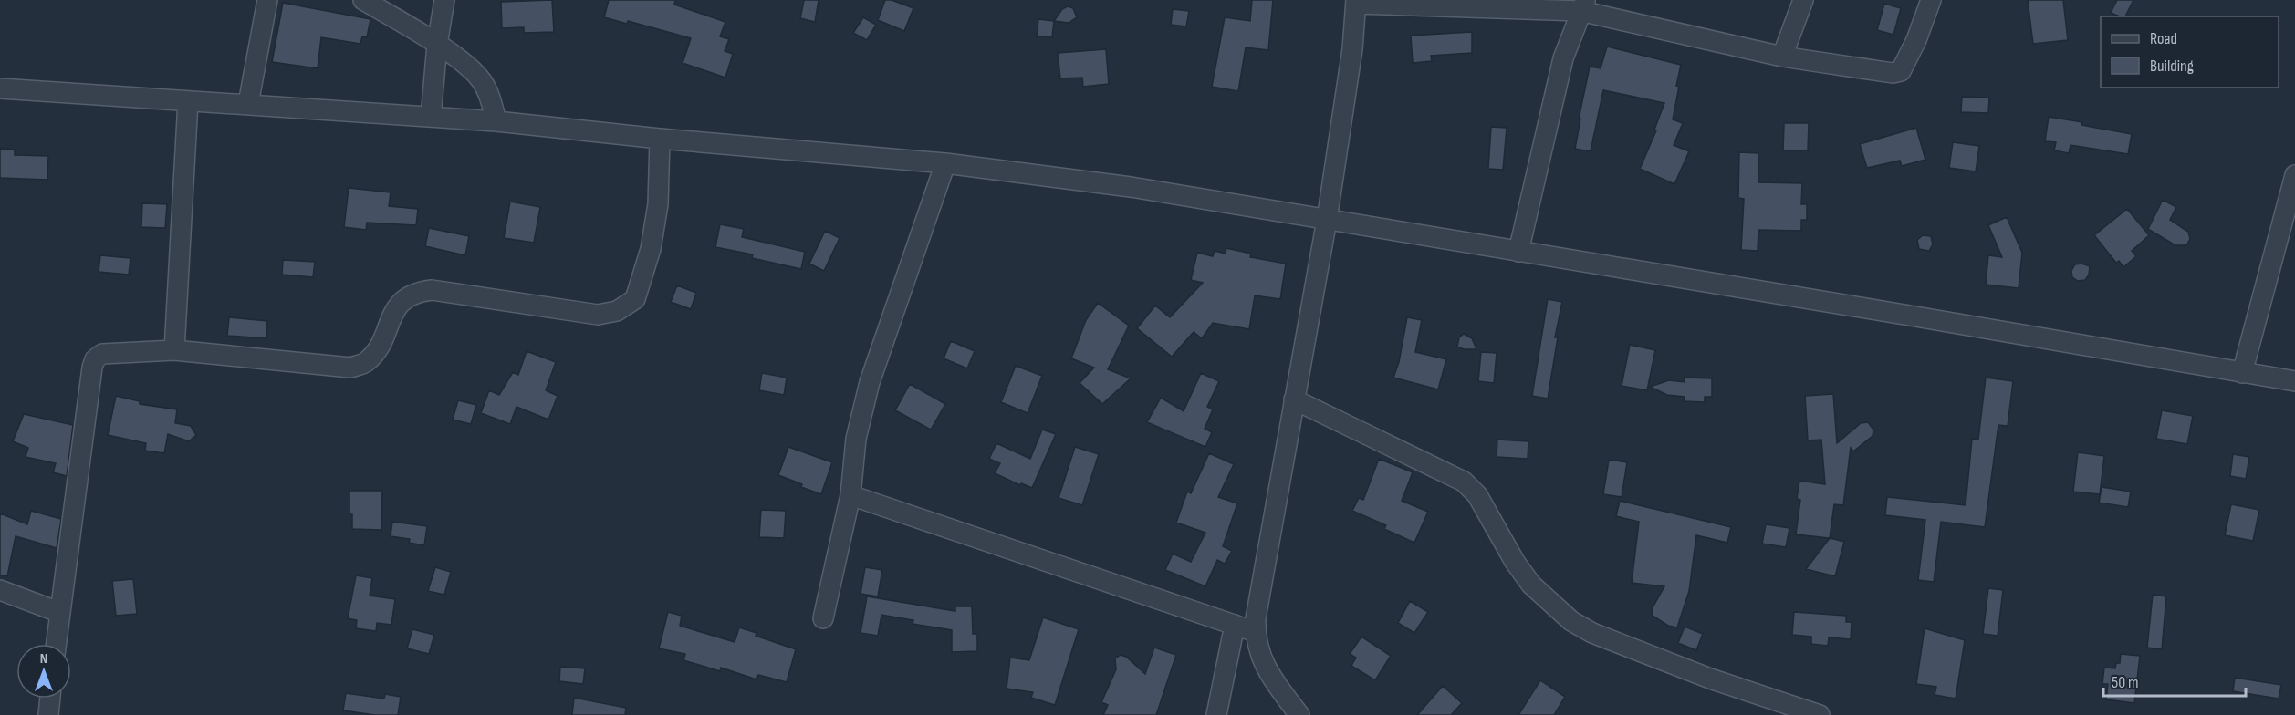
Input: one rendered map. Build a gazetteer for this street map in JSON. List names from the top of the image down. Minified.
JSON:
{"legend":["Road","Building"],"scale_bar":"50 m","north":"top"}
